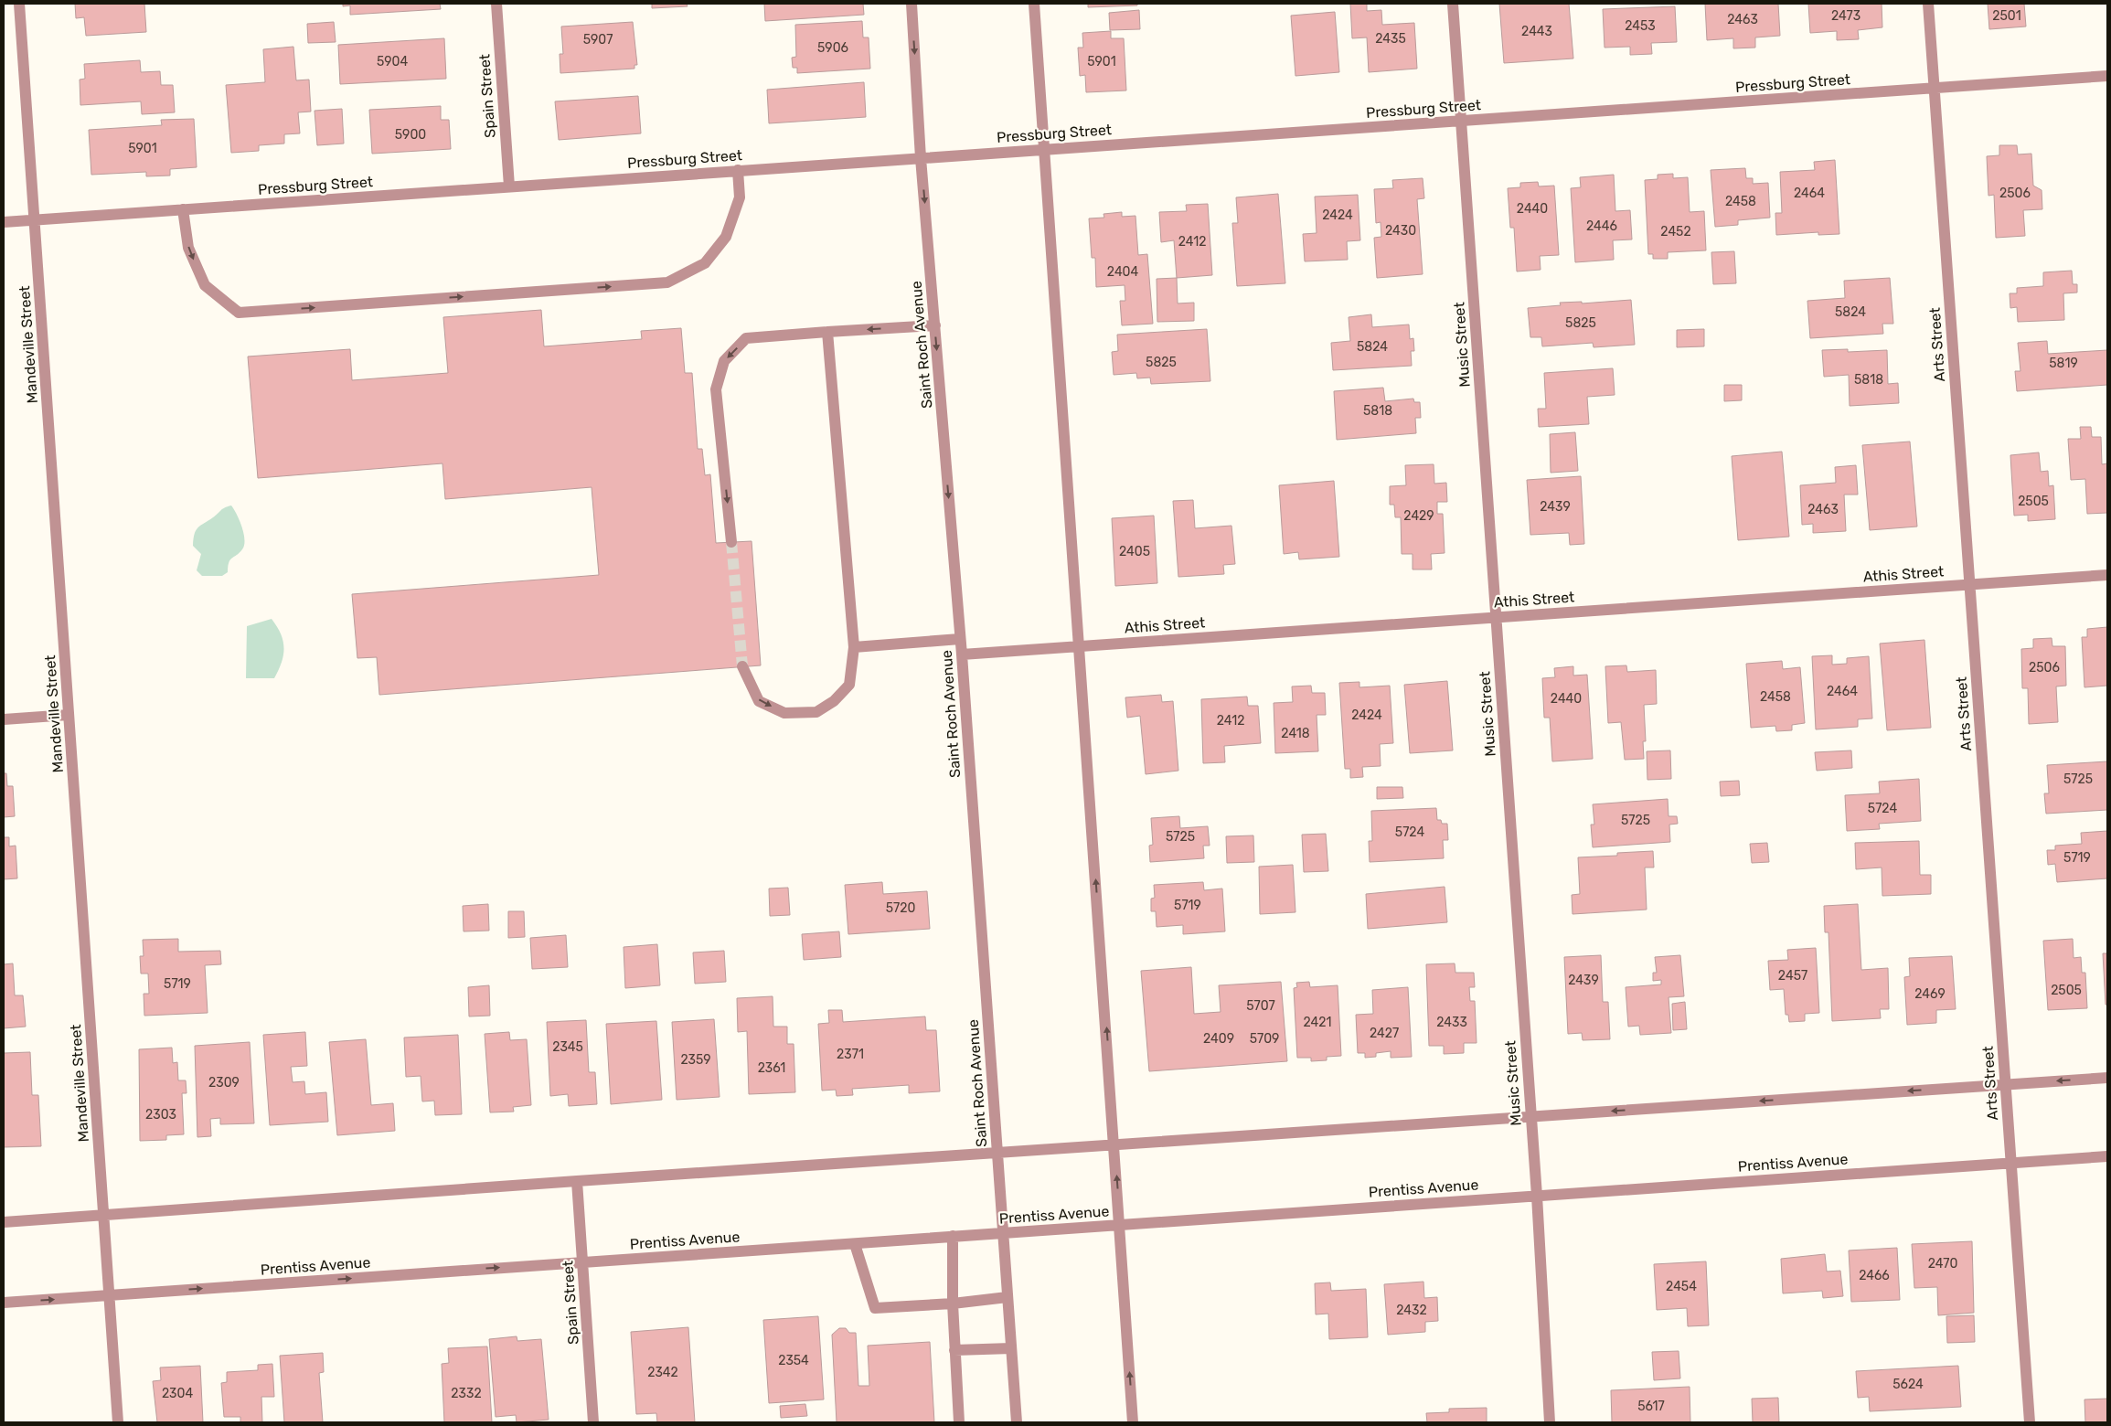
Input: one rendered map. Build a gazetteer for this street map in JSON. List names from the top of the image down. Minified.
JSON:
{"streets":{"street":["Pressburg Street","Spain Street","Mandeville Street","Saint Roch Avenue","Music Street","Arts Street","Athis Street","Prentiss Avenue"]},"crossings":[["Pressburg Street","Spain Street"],["Pressburg Street","Mandeville Street"],["Pressburg Street","Saint Roch Avenue"],["Pressburg Street","Music Street"],["Pressburg Street","Arts Street"],["Spain Street","Prentiss Avenue"],["Mandeville Street","Prentiss Avenue"],["Saint Roch Avenue","Athis Street"],["Saint Roch Avenue","Prentiss Avenue"],["Music Street","Athis Street"],["Music Street","Prentiss Avenue"],["Arts Street","Athis Street"],["Arts Street","Prentiss Avenue"]],"one_way":["Saint Roch Avenue"],"house_numbers":["2473","2501","2463","2453","2443","2435","5907","5906","5904","5901","5900","5901","2464","2506","2458","2440","2424","2446","2430","2452","2412","2404","5824","5825","5824","5825","5819","5818","5818","2505","2439","2463","2429","2405","2506","2464","2458","2440","2424","2412","2418","5725","5724","5725","5724","5725","5719","5719","5720","2457","2439","5719","2505","2469","5707","2421","2433","2427","2409","5709","2345","2371","2359","2361","2309","2303","2470","2466","2454","2432","2354","2342","5624","2304","2332","5617"]}
